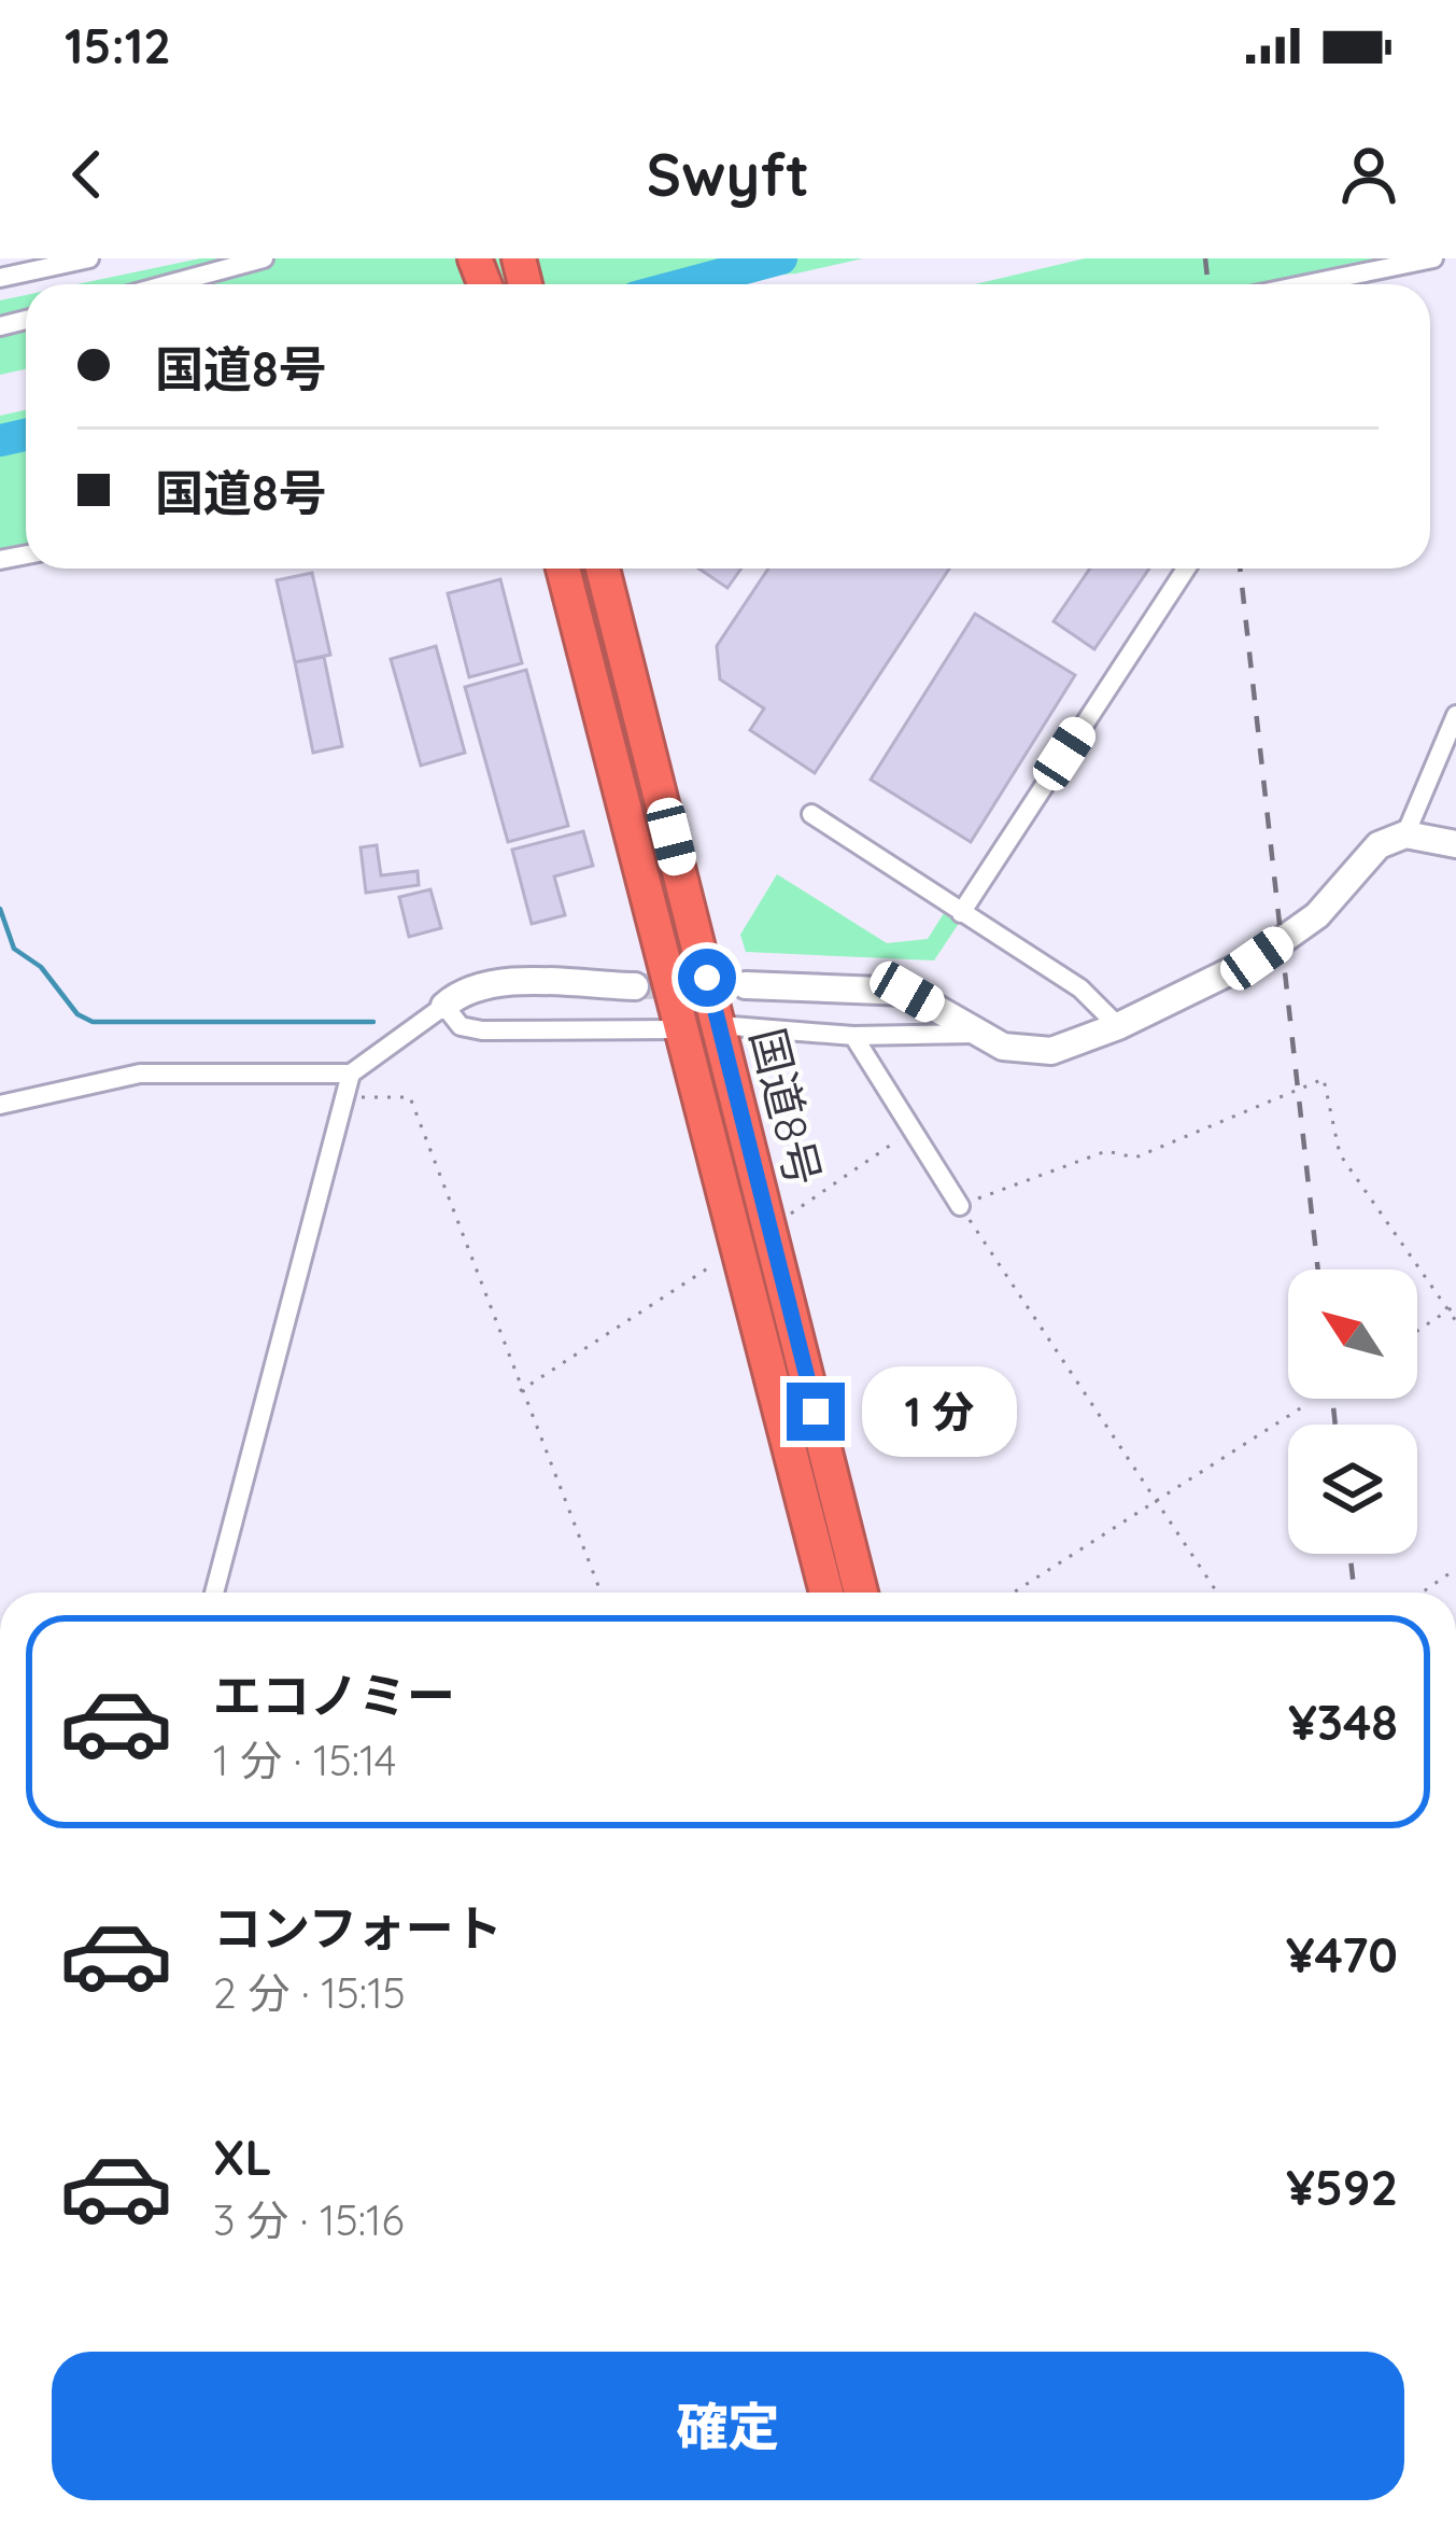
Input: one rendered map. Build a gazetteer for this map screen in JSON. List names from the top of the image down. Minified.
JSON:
{"streets":{"highway":["国道8号"]},"north":"top left","page":{"status":"15:12","header":"Swyft","banner":["国道8号","国道8号"],"bubble":"1 分","list":[{"name":"エコノミー","note":"1 分 · 15:14","value":"¥348"},{"name":"コンフォート","note":"2 分 · 15:15","value":"¥470"},{"name":"XL","note":"3 分 · 15:16","value":"¥592"}],"buttons":"確定"}}
